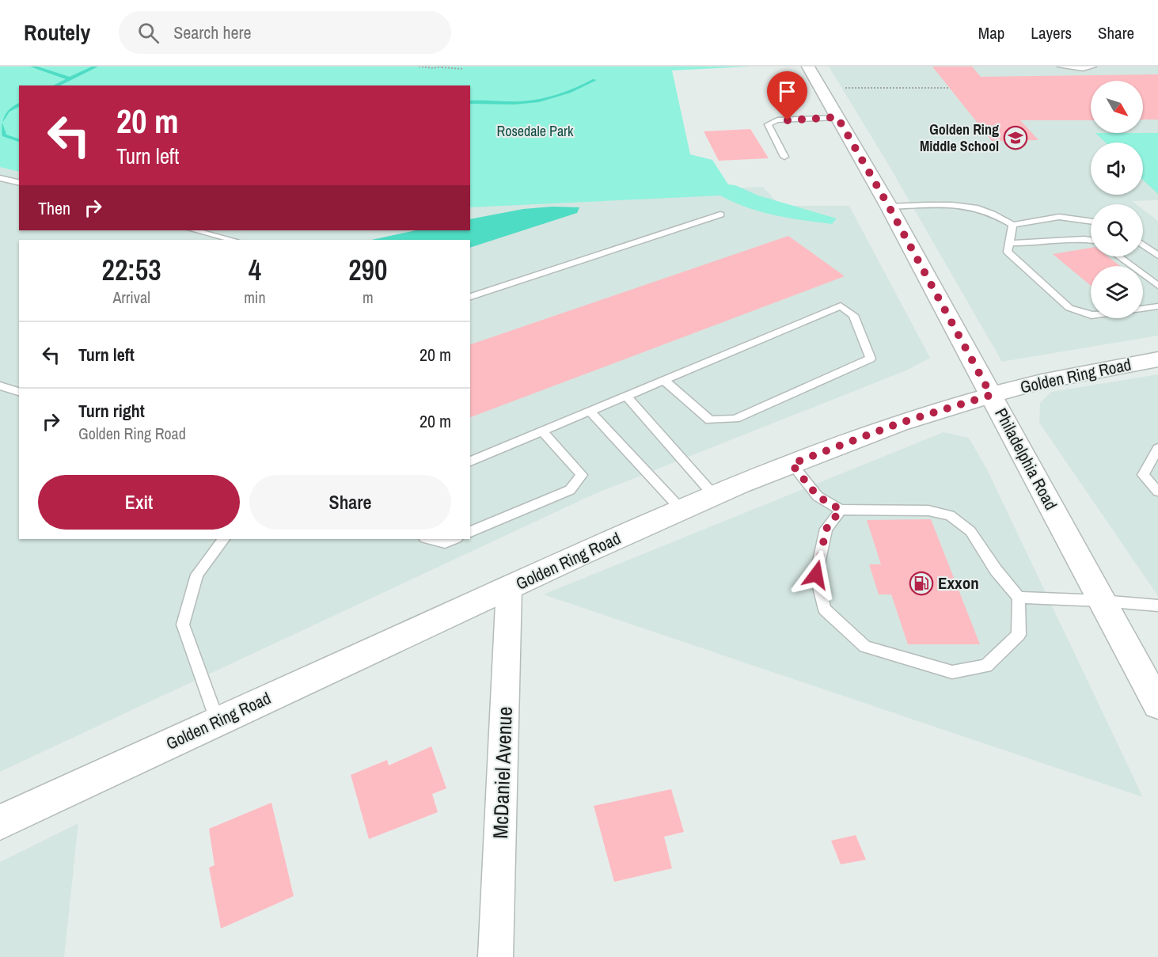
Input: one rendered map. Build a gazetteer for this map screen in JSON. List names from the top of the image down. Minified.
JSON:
{"streets":{"main road":["Golden Ring Road","Philadelphia Road"],"street":["McDaniel Avenue"]},"crossings":[["Golden Ring Road","Philadelphia Road"],["Golden Ring Road","McDaniel Avenue"]],"parks":["Rosedale Park"],"places":{"school or university":["Golden Ring Middle School"],"fuel station":["Exxon"]},"north":"bottom right","page":{"header":"Routely","search":"Search here","nav":["Map","Layers","Share"],"turn":["20 m","Turn left"],"then":"Then","eta":["22:53","Arrival","4","min","290","m"],"list":[{"name":"Turn left","value":"20 m"},{"name":"Turn right","note":"Golden Ring Road","value":"20 m"}],"buttons":["Exit","Share"]}}
